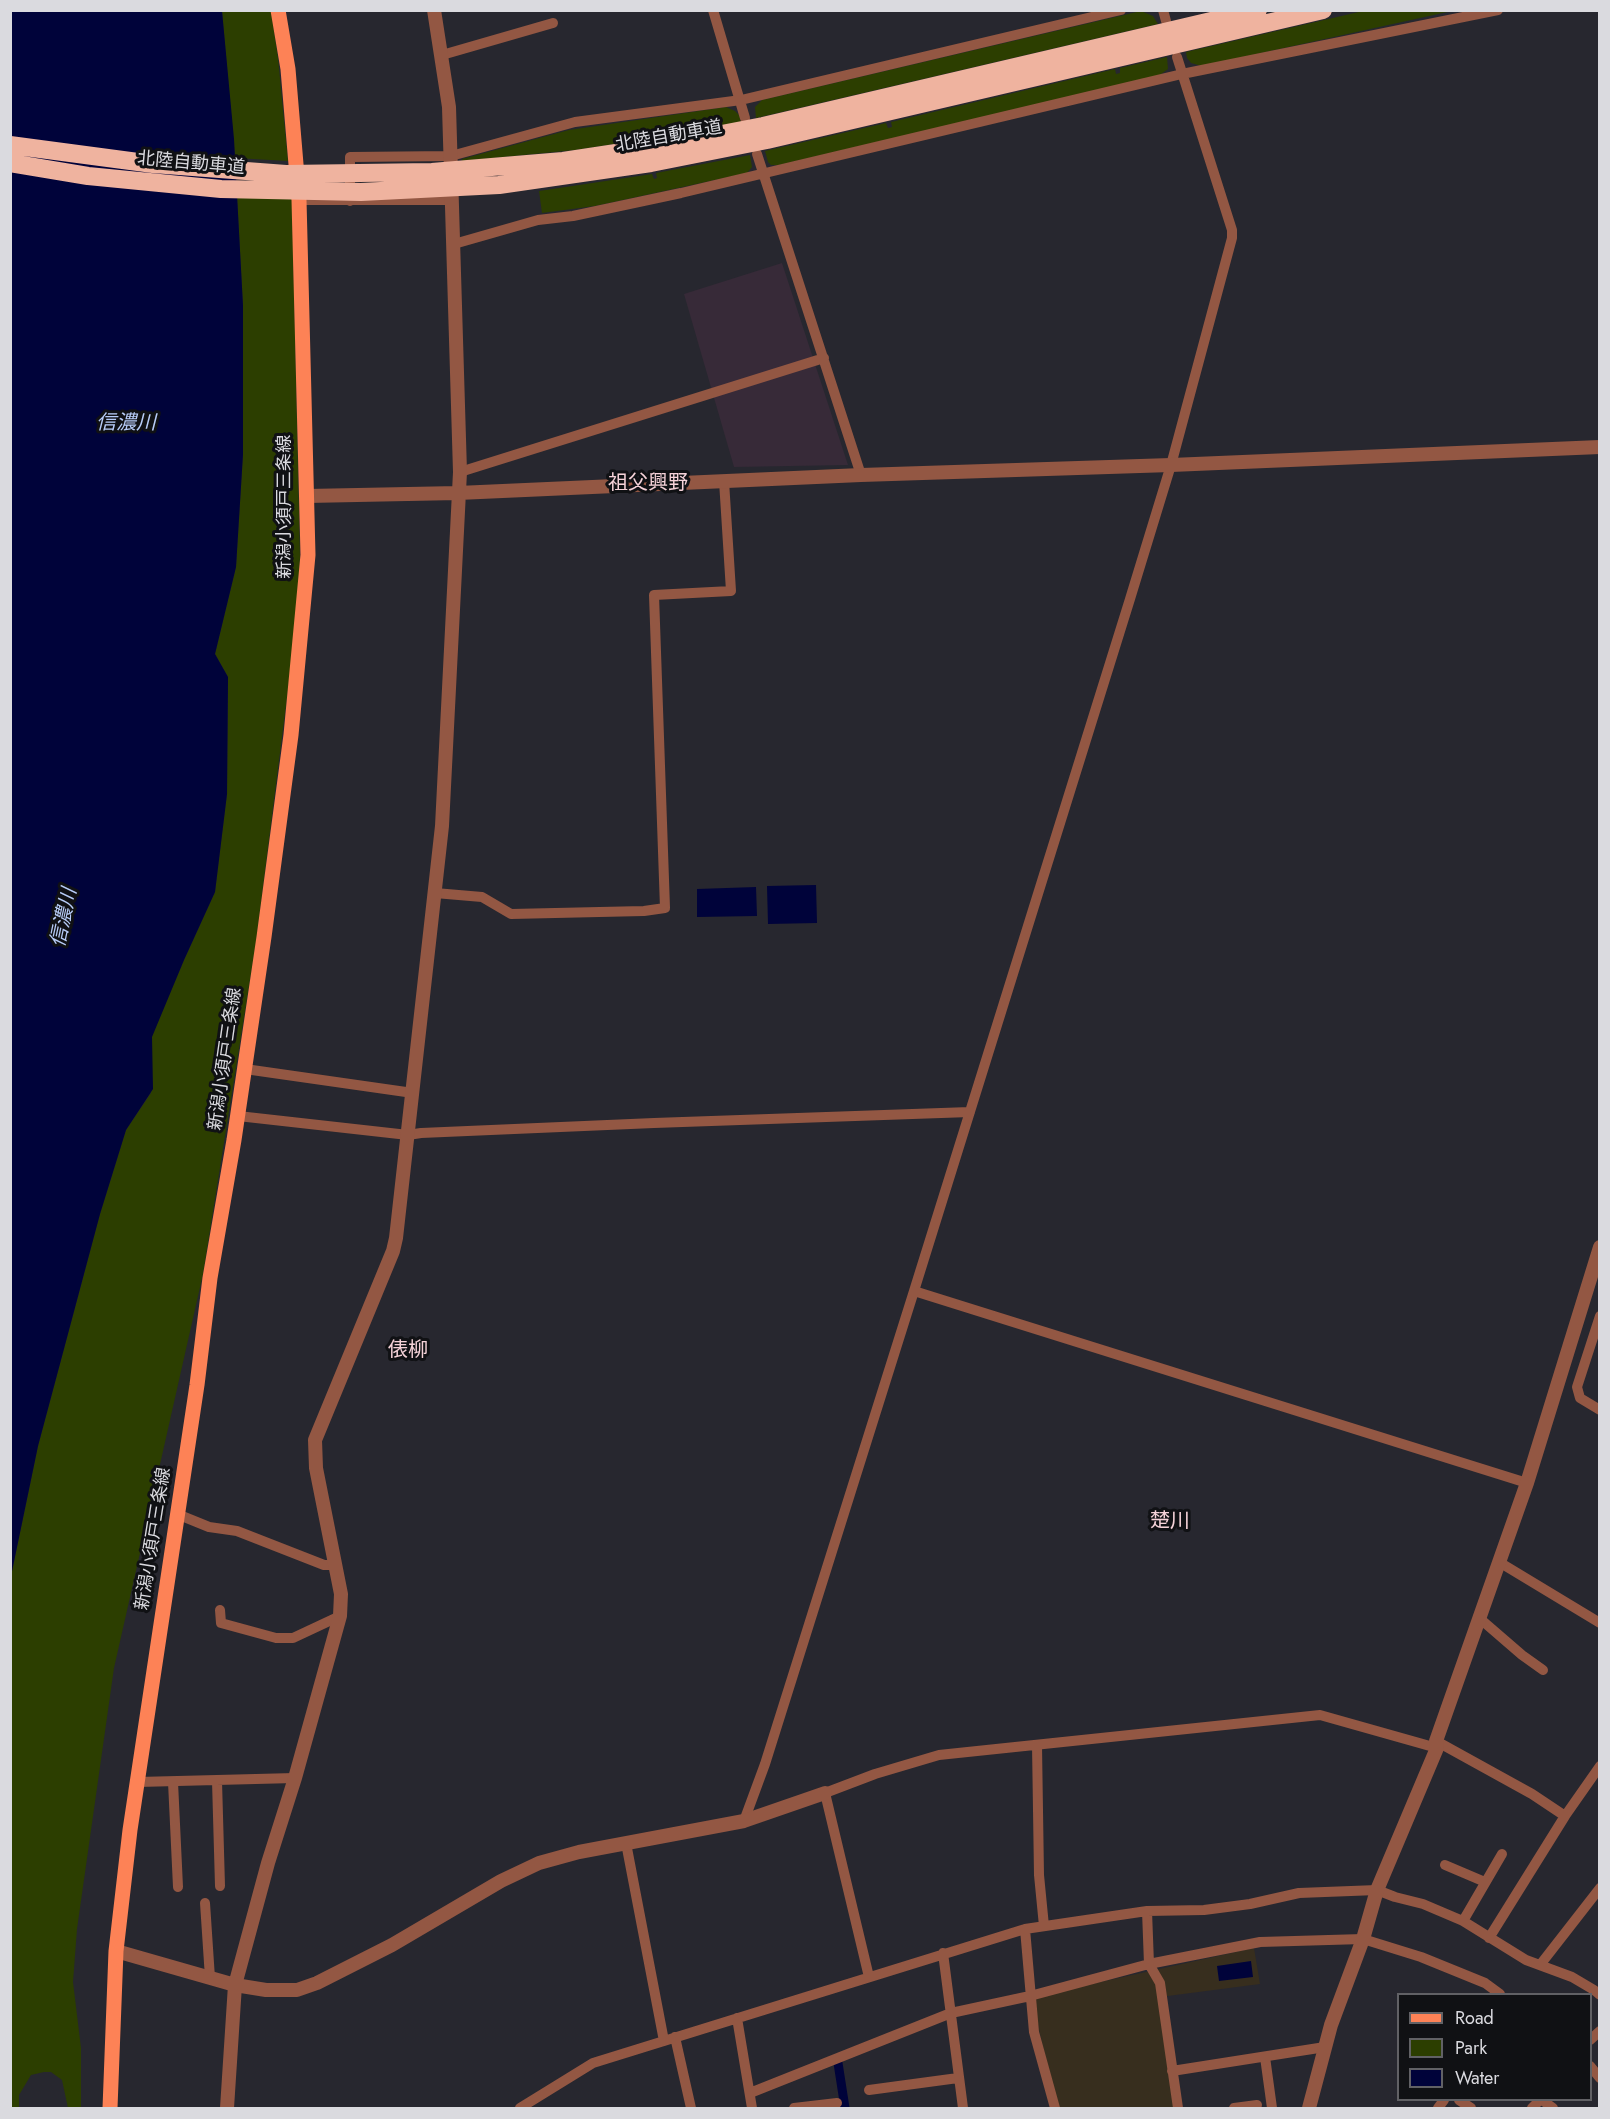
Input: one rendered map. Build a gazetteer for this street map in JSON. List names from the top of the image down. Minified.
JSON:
{"streets":{"highway":["北陸自動車道"],"main road":["新潟小須戸三条線"]},"districts":["祖父興野","俵柳","楚川"],"water":["信濃川"],"legend":["Road","Park","Water"]}
